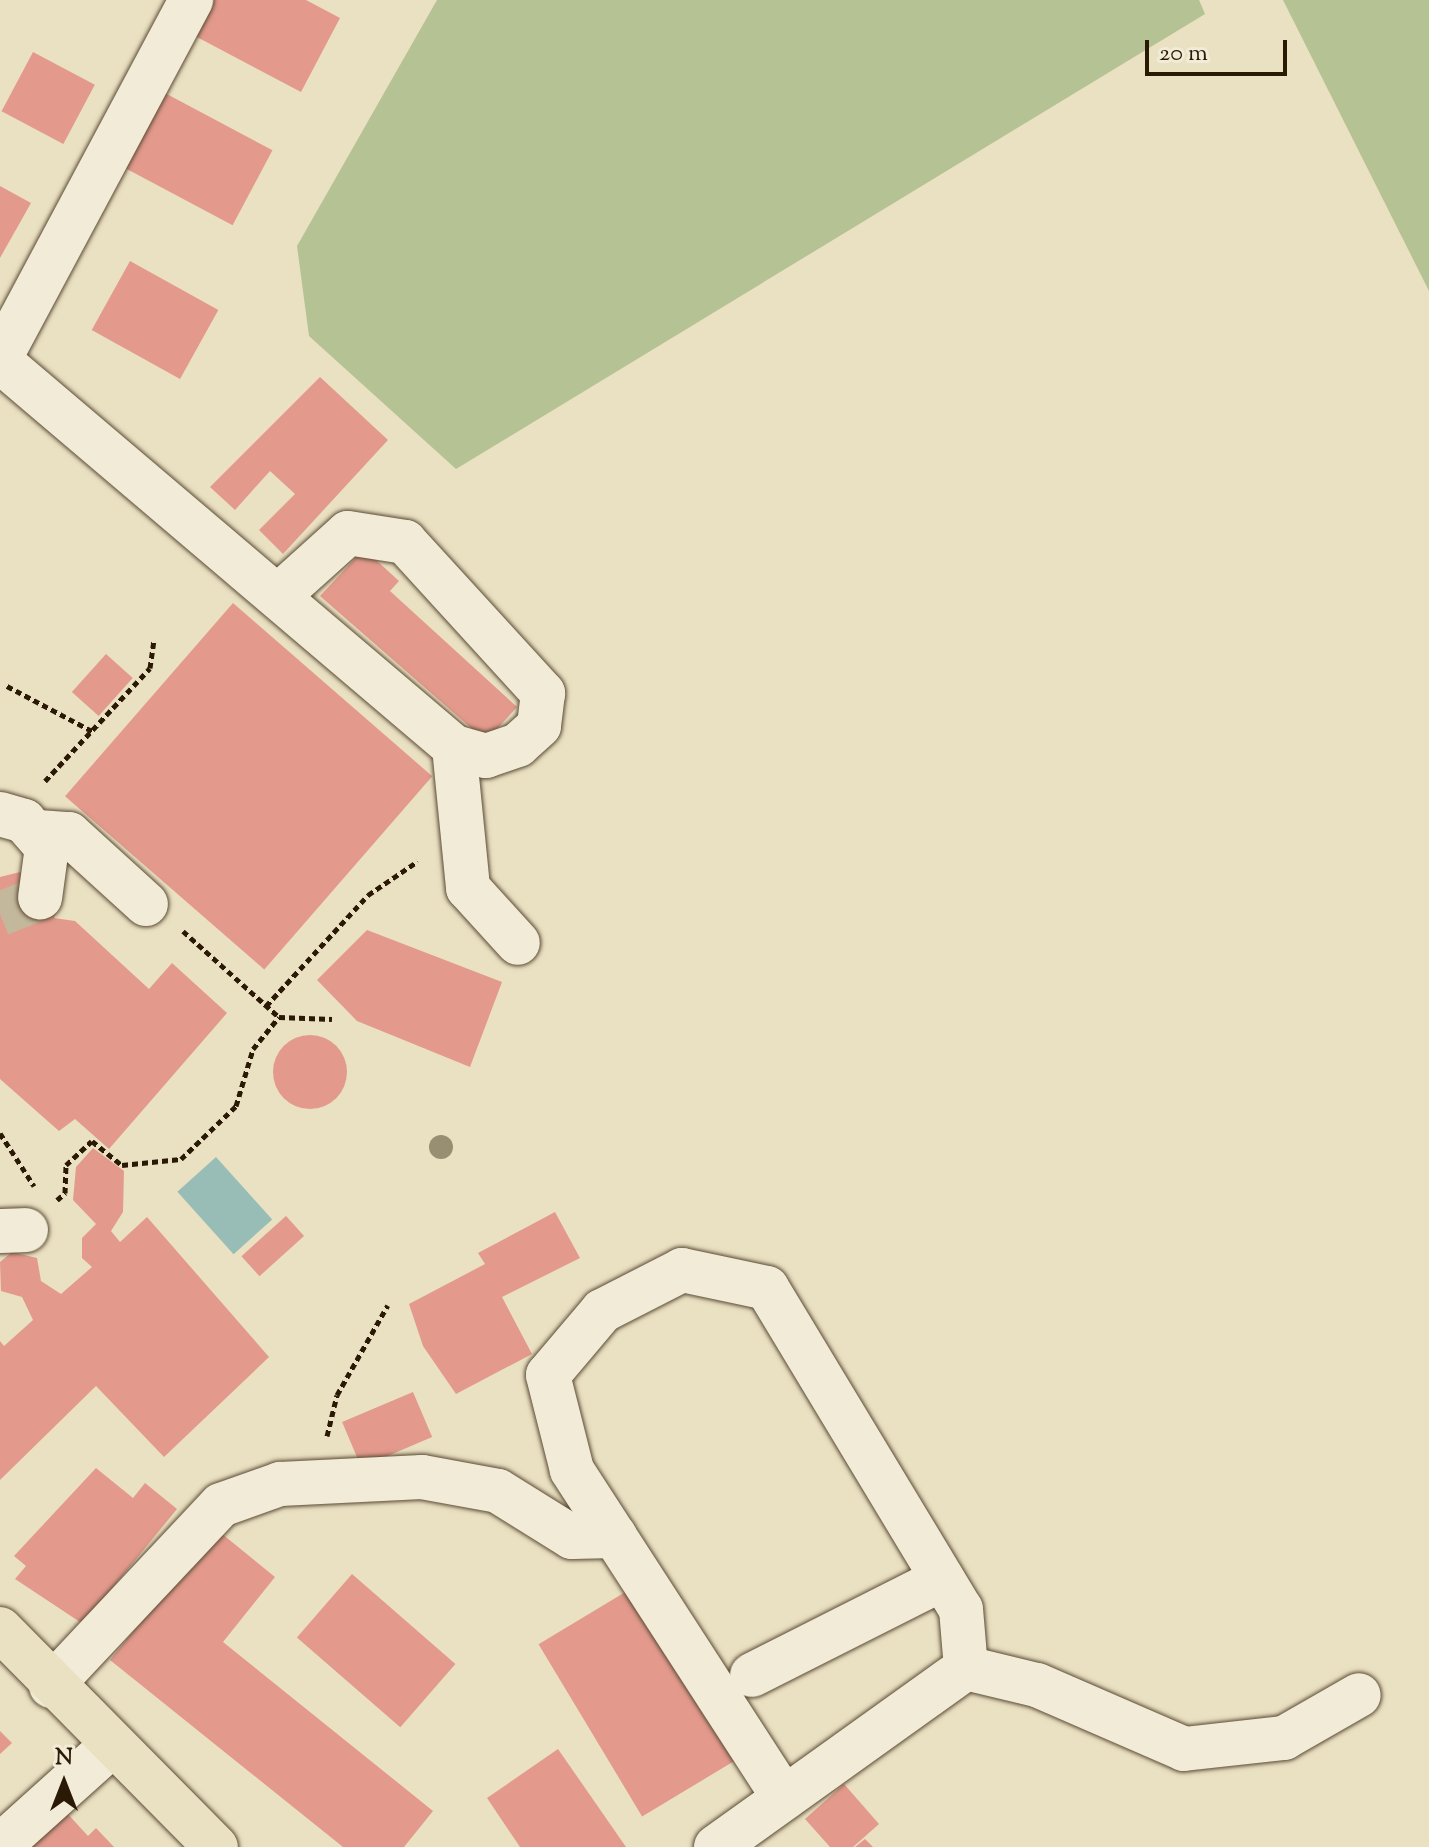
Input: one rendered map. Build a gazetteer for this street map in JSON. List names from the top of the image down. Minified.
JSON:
{"scale_bar":"20 m","north":"top"}
